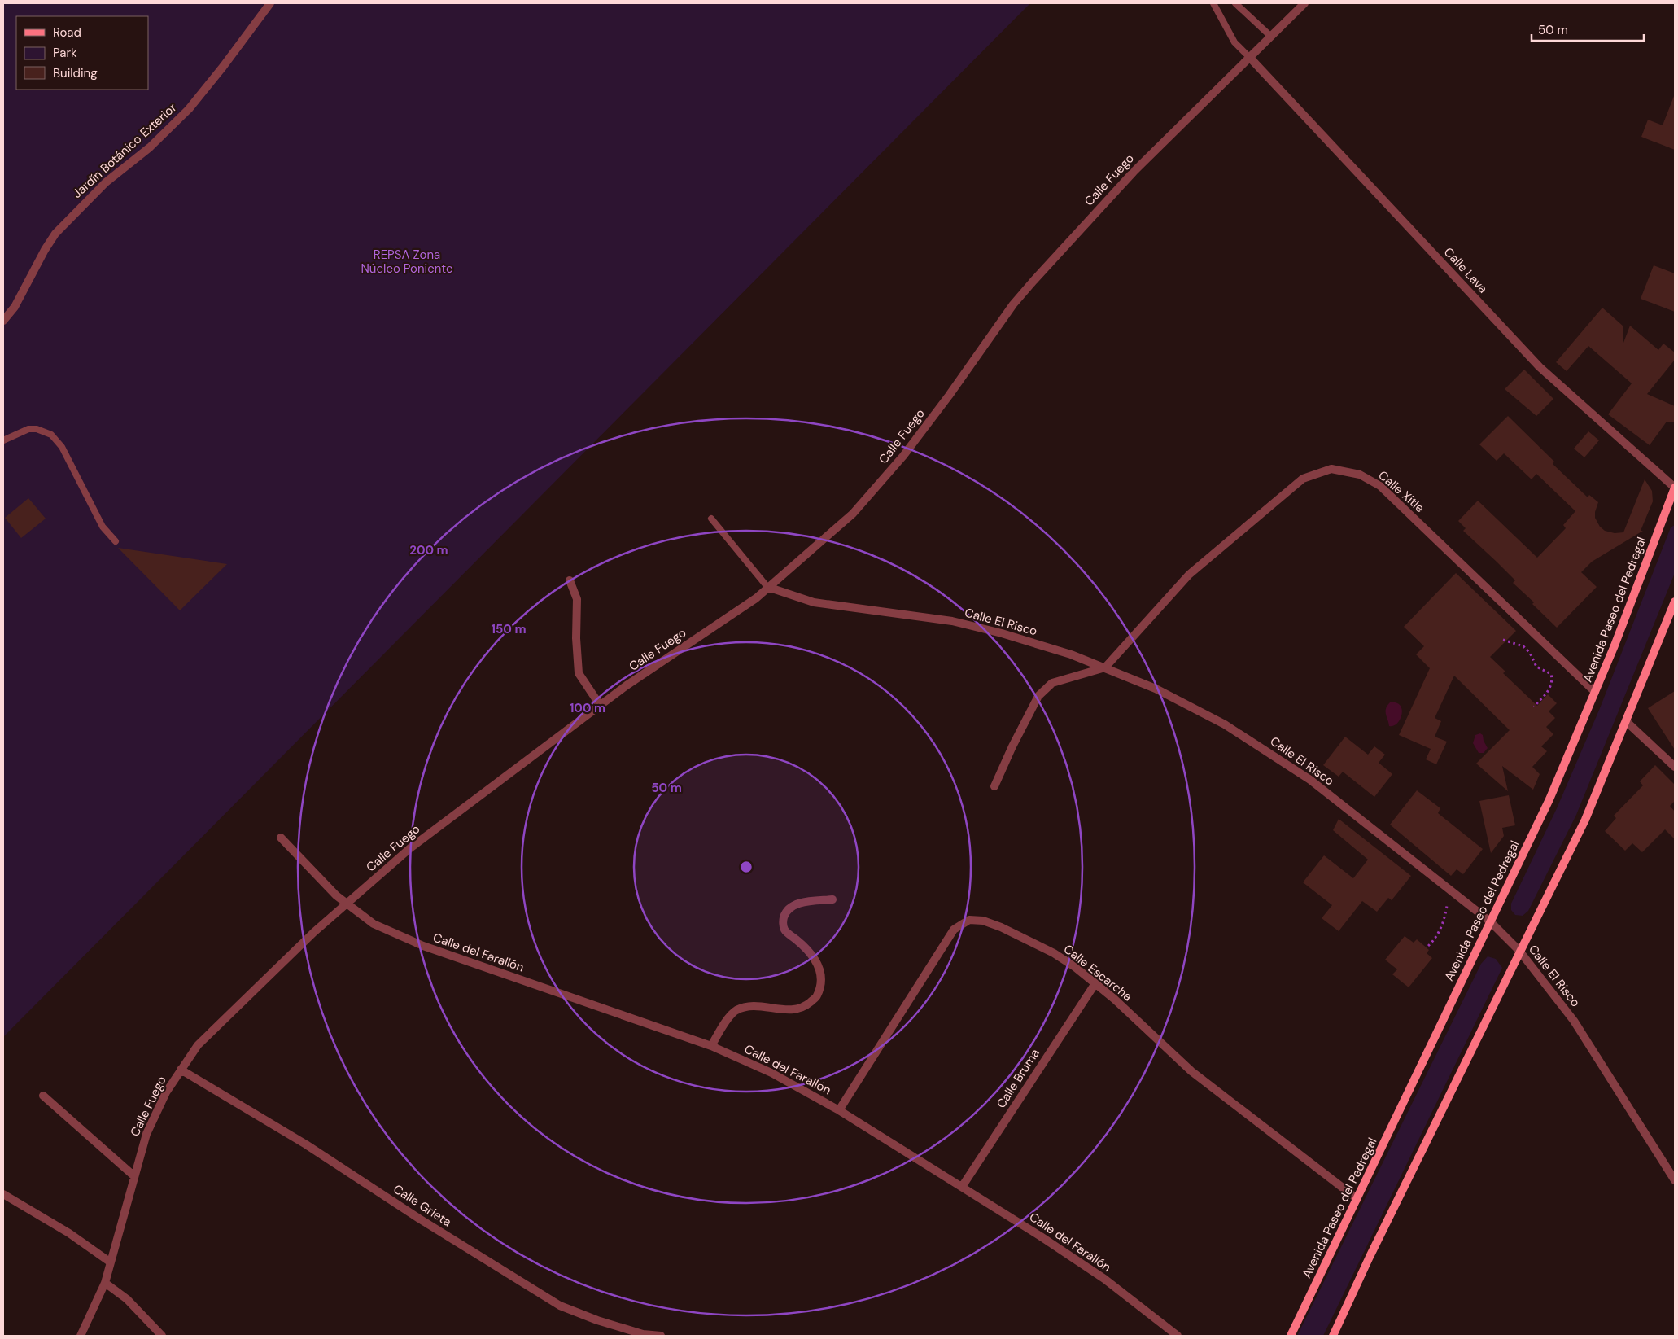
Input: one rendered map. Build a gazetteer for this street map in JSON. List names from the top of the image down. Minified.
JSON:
{"streets":{"main road":["Avenida Paseo del Pedregal"],"street":["Jardín Botánico Exterior","Calle Fuego","Calle Lava","Calle Xitle","Calle El Risco","Calle del Farallón","Calle Escarcha","Calle Bruma","Calle Grieta"]},"crossings":[["Calle Fuego","Calle Lava"],["Calle Fuego","Calle El Risco"],["Calle Fuego","Calle del Farallón"],["Calle Fuego","Calle Grieta"],["Calle Lava","Avenida Paseo del Pedregal"],["Calle Xitle","Avenida Paseo del Pedregal"],["Calle Xitle","Calle El Risco"],["Avenida Paseo del Pedregal","Calle El Risco"],["Avenida Paseo del Pedregal","Calle Escarcha"],["Calle del Farallón","Calle Escarcha"],["Calle del Farallón","Calle Bruma"],["Calle Escarcha","Calle Bruma"]],"parks":["REPSA Zona Núcleo Poniente"],"legend":["Road","Park","Building"],"scale_bar":"50 m","rings":["200 m","150 m","100 m","50 m"]}
